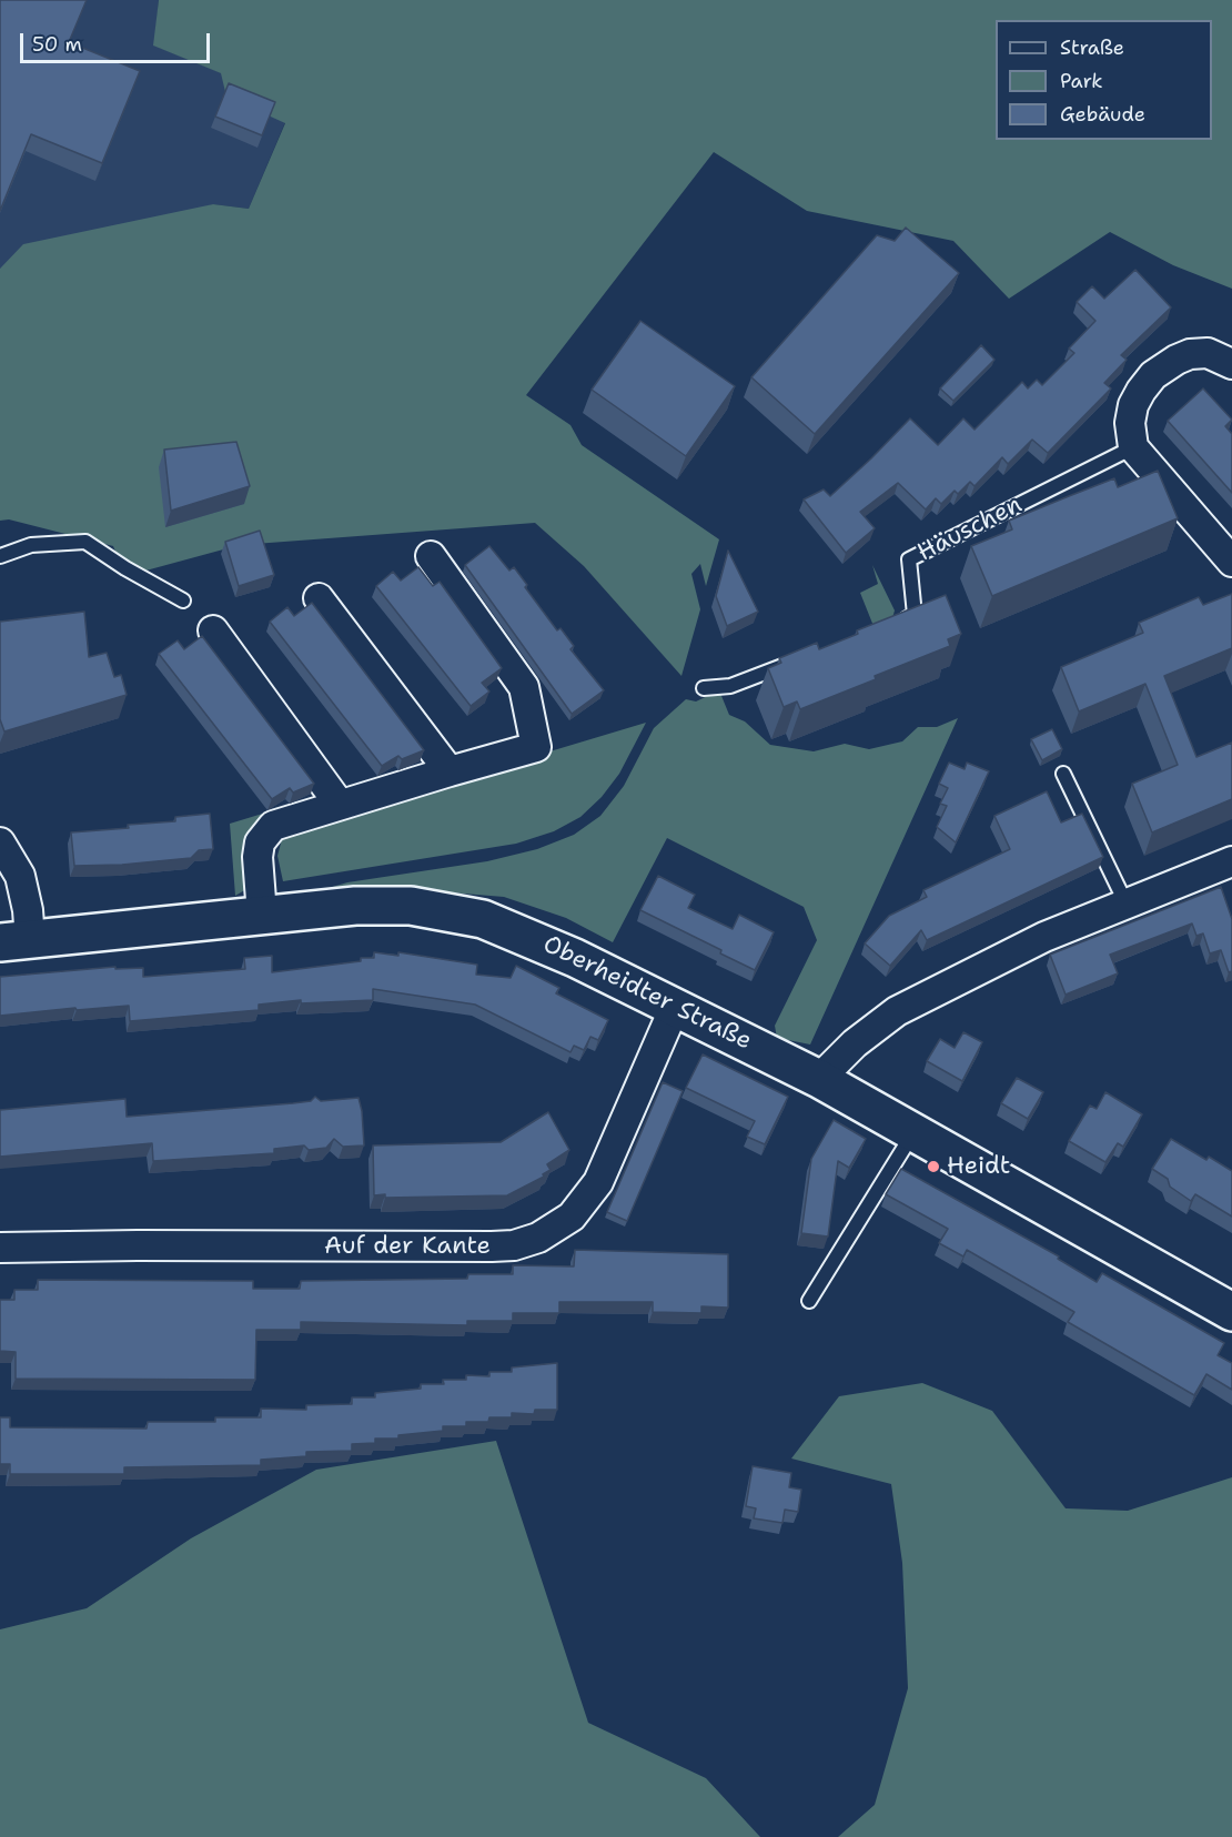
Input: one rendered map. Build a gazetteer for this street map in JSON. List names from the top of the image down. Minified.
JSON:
{"streets":{"street":["Oberheidter Straße","Auf der Kante"],"lane":["Häuschen"]},"crossings":[["Oberheidter Straße","Auf der Kante"]],"places":["Heidt"],"legend":["Straße","Park","Gebäude"],"scale_bar":"50 m"}
